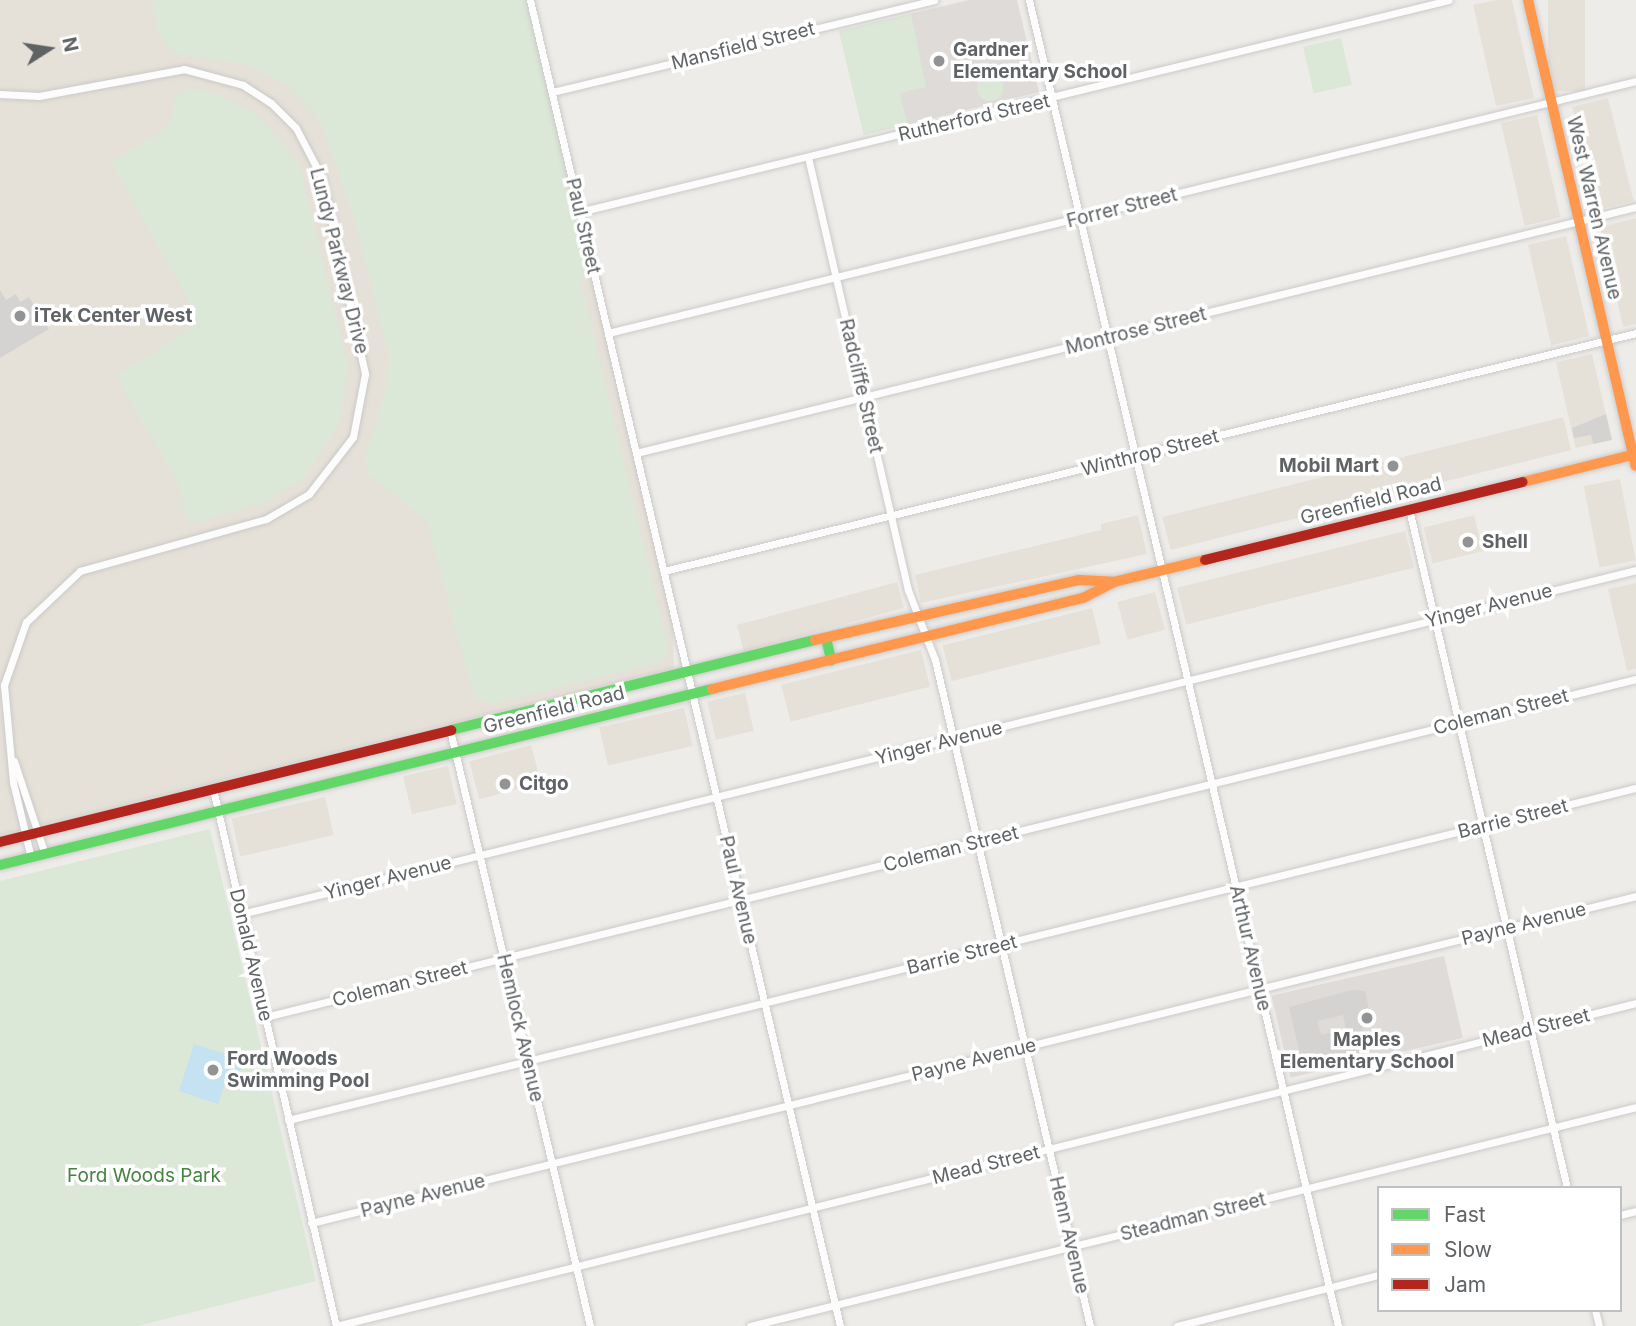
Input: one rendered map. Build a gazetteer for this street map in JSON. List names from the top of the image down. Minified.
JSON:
{"streets":{"main road":["West Warren Avenue","Greenfield Road"],"street":["Mansfield Street","Rutherford Street","Forrer Street","Paul Street","Lundy Parkway Drive","Montrose Street","Radcliffe Street","Winthrop Street","Yinger Avenue","Coleman Street","Barrie Street","Paul Avenue","Payne Avenue","Arthur Avenue","Donald Avenue","Hemlock Avenue","Mead Street","Steadman Street","Henn Avenue"]},"crossings":[["Mansfield Street","Paul Street"],["Rutherford Street","Paul Street"],["Rutherford Street","Radcliffe Street"],["Rutherford Street","Arthur Avenue"],["Forrer Street","West Warren Avenue"],["Forrer Street","Paul Street"],["Forrer Street","Radcliffe Street"],["Forrer Street","Arthur Avenue"],["West Warren Avenue","Montrose Street"],["West Warren Avenue","Winthrop Street"],["West Warren Avenue","Greenfield Road"],["Paul Street","Montrose Street"],["Paul Street","Paul Avenue"],["Lundy Parkway Drive","Greenfield Road"],["Montrose Street","Radcliffe Street"],["Montrose Street","Paul Avenue"],["Montrose Street","Arthur Avenue"],["Radcliffe Street","Winthrop Street"],["Radcliffe Street","Greenfield Road"],["Radcliffe Street","Henn Avenue"],["Winthrop Street","Paul Avenue"],["Winthrop Street","Arthur Avenue"],["Greenfield Road","Paul Avenue"],["Greenfield Road","Arthur Avenue"],["Greenfield Road","Donald Avenue"],["Greenfield Road","Hemlock Avenue"],["Greenfield Road","Henn Avenue"],["Yinger Avenue","Paul Avenue"],["Yinger Avenue","Arthur Avenue"],["Yinger Avenue","Donald Avenue"],["Yinger Avenue","Hemlock Avenue"],["Yinger Avenue","Henn Avenue"],["Coleman Street","Paul Avenue"],["Coleman Street","Arthur Avenue"],["Coleman Street","Donald Avenue"],["Coleman Street","Hemlock Avenue"],["Coleman Street","Henn Avenue"],["Barrie Street","Paul Avenue"],["Barrie Street","Arthur Avenue"],["Barrie Street","Donald Avenue"],["Barrie Street","Hemlock Avenue"],["Barrie Street","Henn Avenue"],["Paul Avenue","Payne Avenue"],["Paul Avenue","Mead Street"],["Paul Avenue","Steadman Street"],["Payne Avenue","Arthur Avenue"],["Payne Avenue","Donald Avenue"],["Payne Avenue","Hemlock Avenue"],["Payne Avenue","Henn Avenue"],["Arthur Avenue","Mead Street"],["Arthur Avenue","Steadman Street"],["Donald Avenue","Mead Street"],["Hemlock Avenue","Mead Street"],["Mead Street","Henn Avenue"],["Steadman Street","Henn Avenue"]],"parks":["Ford Woods Park"],"places":["Gardner Elementary School","iTek Center West","Mobil Mart","Shell","Citgo","Maples Elementary School","Ford Woods Swimming Pool"],"legend":["Fast","Slow","Jam"],"north":"right"}
